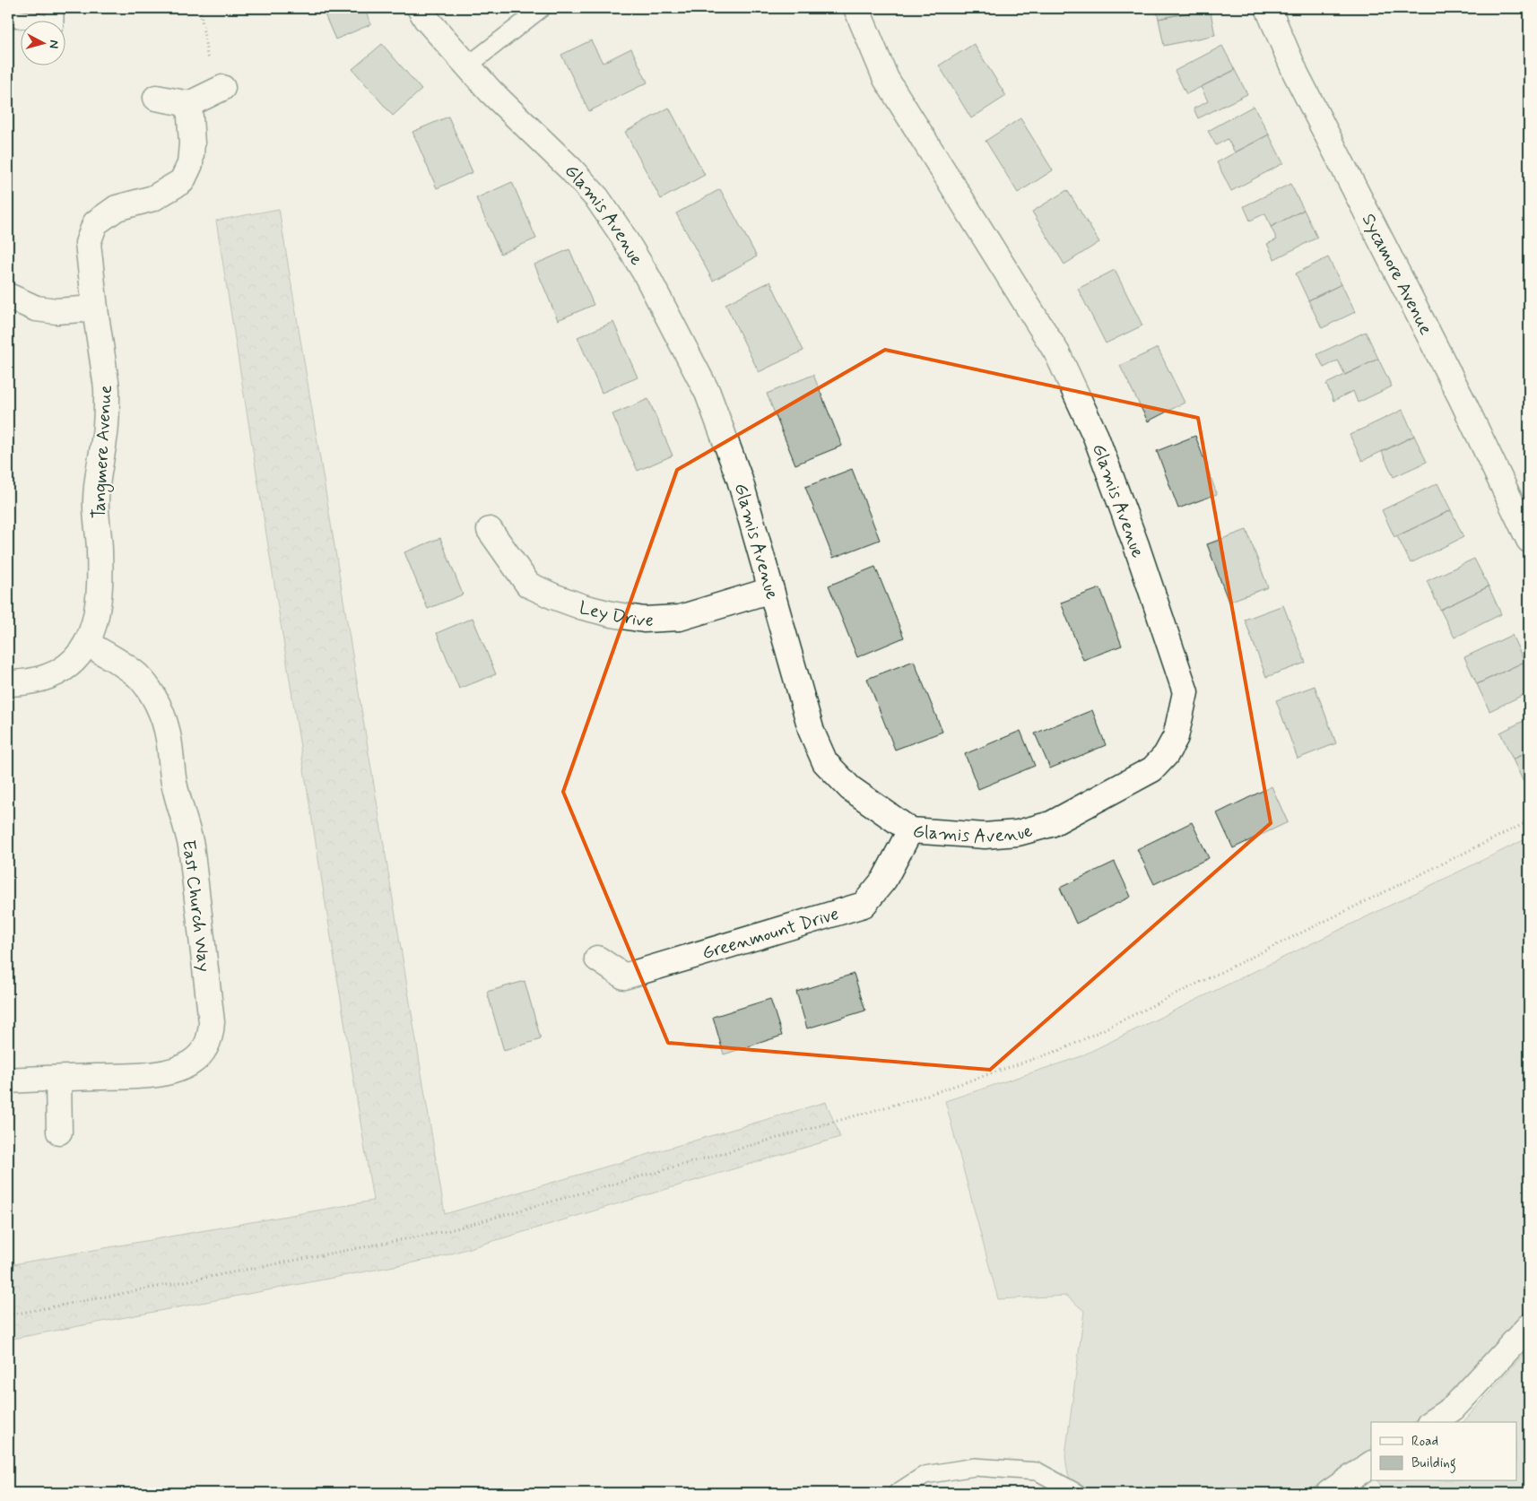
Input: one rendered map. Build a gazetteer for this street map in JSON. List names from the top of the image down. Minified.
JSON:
{"streets":{"street":["Glamis Avenue","Sycamore Avenue","Tangmere Avenue","Ley Drive","East Church Way","Greenmount Drive"]},"crossings":[["Glamis Avenue","Ley Drive"],["Glamis Avenue","Greenmount Drive"],["Tangmere Avenue","East Church Way"]],"legend":["Road","Building"],"north":"right"}
